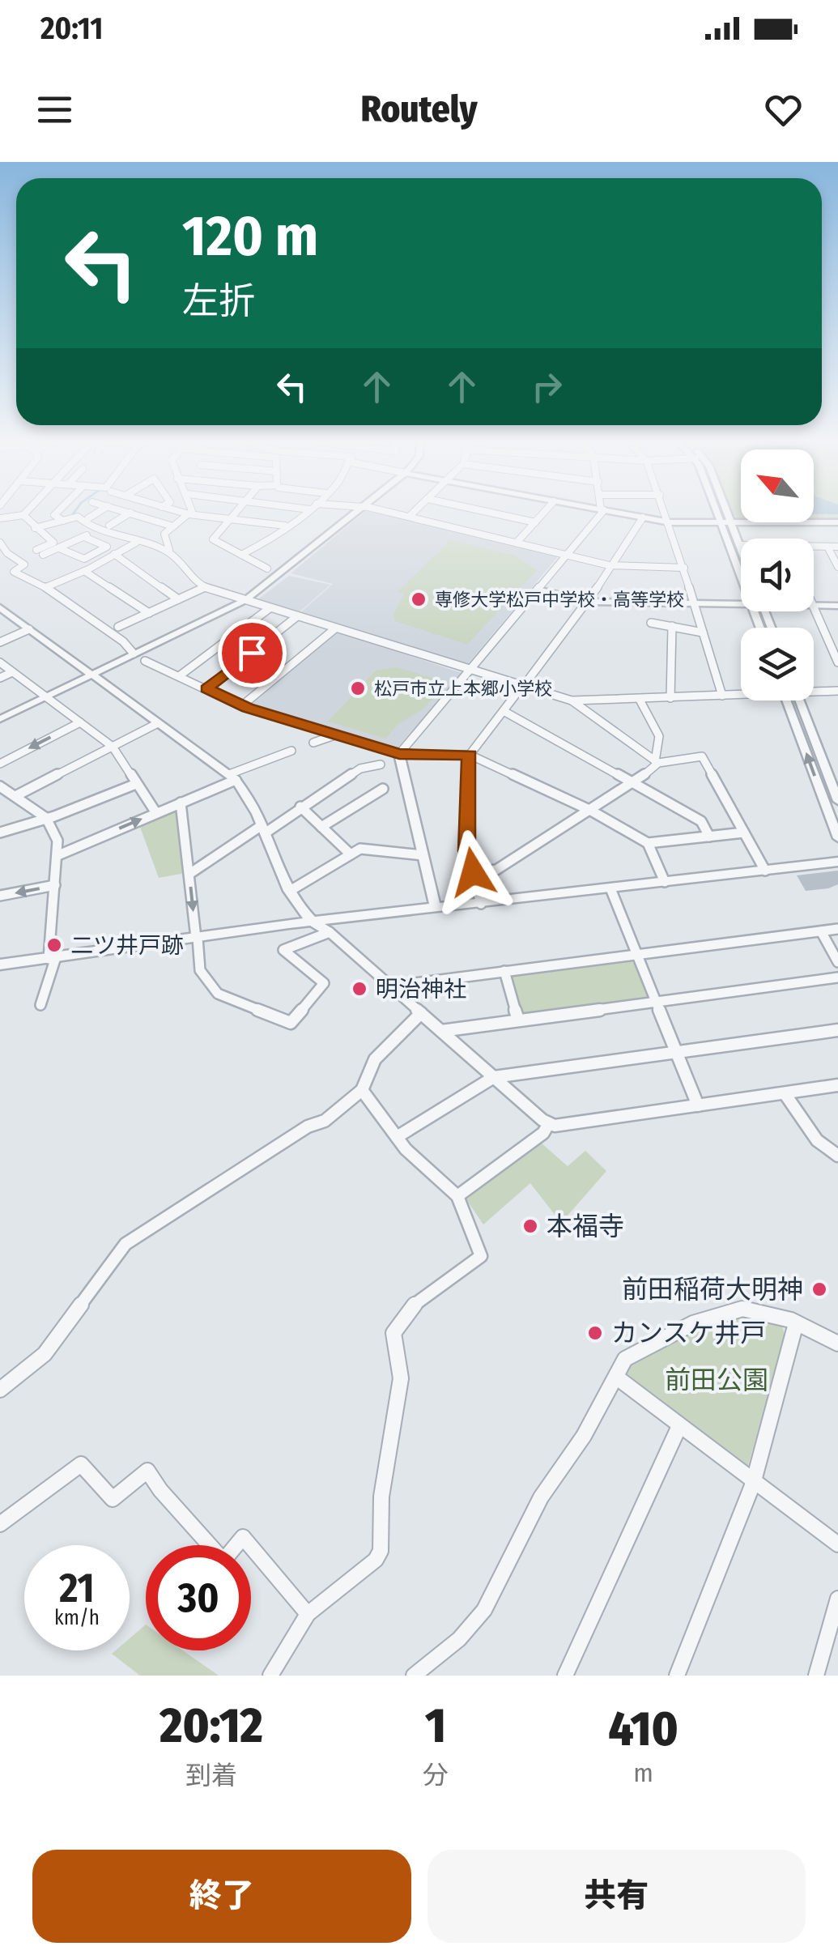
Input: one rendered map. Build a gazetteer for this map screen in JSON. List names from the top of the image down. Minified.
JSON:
{"parks":["前田公園"],"places":["専修大学松戸中学校・高等学校","松戸市立上本郷小学校","二ツ井戸跡","明治神社","本福寺","前田稲荷大明神","カンスケ井戸"],"north":"top left","page":{"status":"20:11","header":"Routely","turn":["120 m","左折"],"speed":"21 km/h","limit":"30","eta":["20:12","到着","1","分","410","m"],"buttons":["終了","共有"]}}
